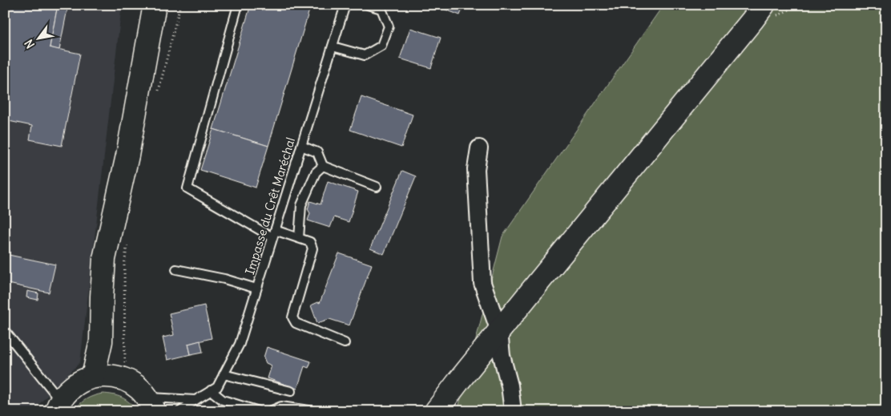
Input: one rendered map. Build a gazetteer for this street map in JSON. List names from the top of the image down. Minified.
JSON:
{"streets":{"lane":["Impasse du Crêt Maréchal"]},"north":"bottom left"}
